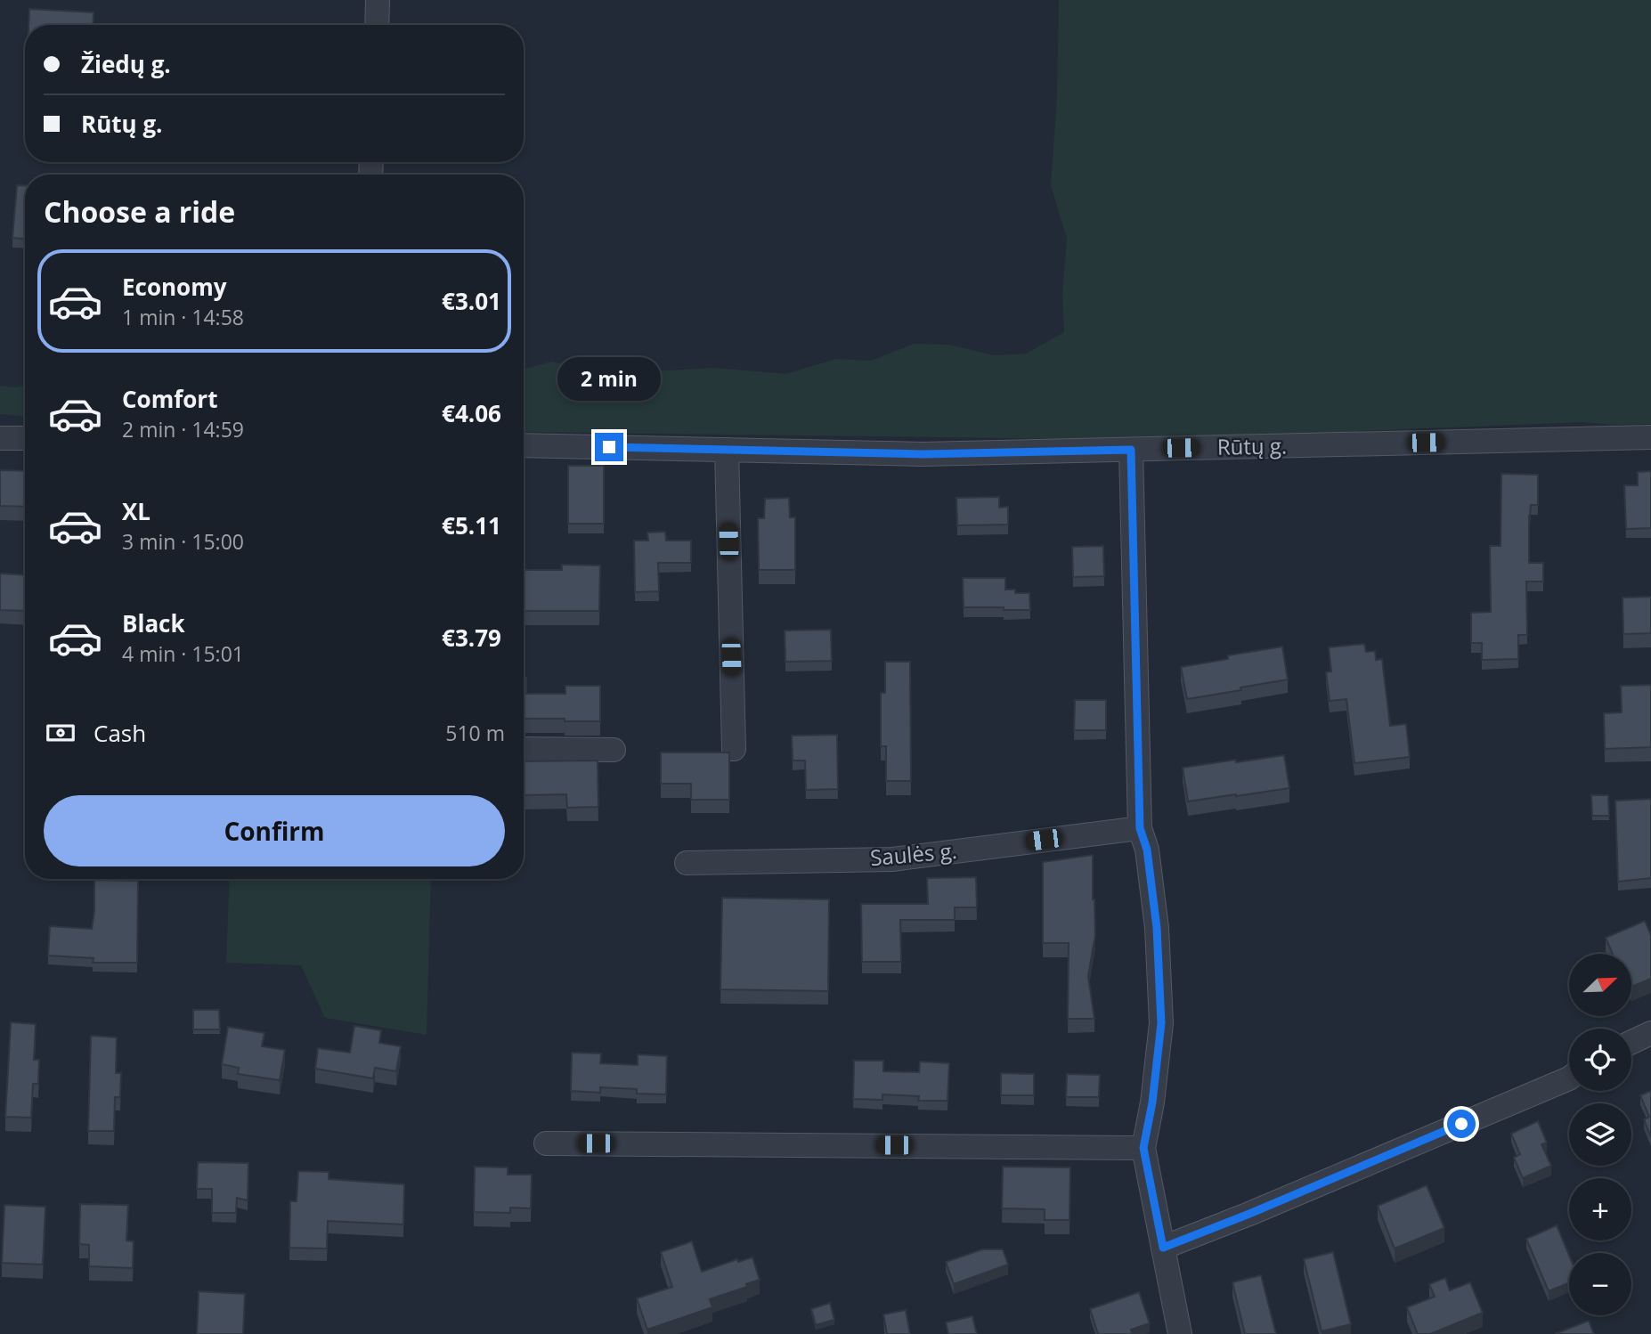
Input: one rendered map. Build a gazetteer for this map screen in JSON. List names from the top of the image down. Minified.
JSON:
{"streets":{"street":["Rūtų g.","Saulės g."]},"north":"top right","page":{"banner":["Žiedų g.","Rūtų g."],"heading":"Choose a ride","list":[{"name":"Economy","note":"1 min · 14:58","value":"€3.01"},{"name":"Comfort","note":"2 min · 14:59","value":"€4.06"},{"name":"XL","note":"3 min · 15:00","value":"€5.11"},{"name":"Black","note":"4 min · 15:01","value":"€3.79"}],"bubble":"2 min","pay":["Cash","510 m"],"buttons":"Confirm","map_buttons":["+","−"]}}
